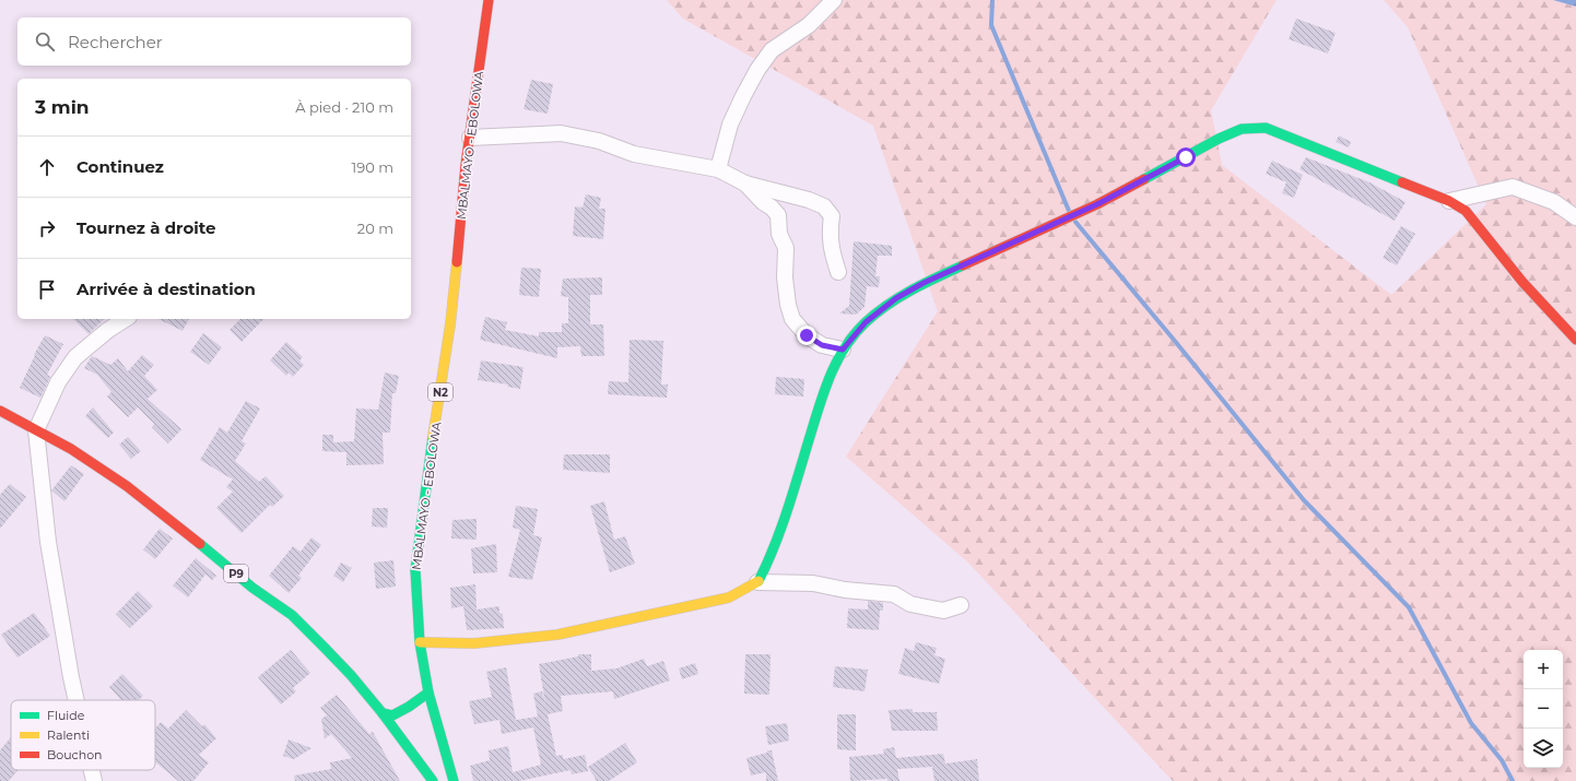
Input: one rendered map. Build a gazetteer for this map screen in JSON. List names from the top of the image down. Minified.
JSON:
{"streets":{"main road":["MBALMAYO - EBOLOWA","N2","P9"]},"legend":["Fluide","Ralenti","Bouchon"],"page":{"search":"Rechercher","heading":["3 min","À pied · 210 m"],"list":[["Continuez","190 m"],["Tournez à droite","20 m"],"Arrivée à destination"],"map_buttons":["+","−"]}}
